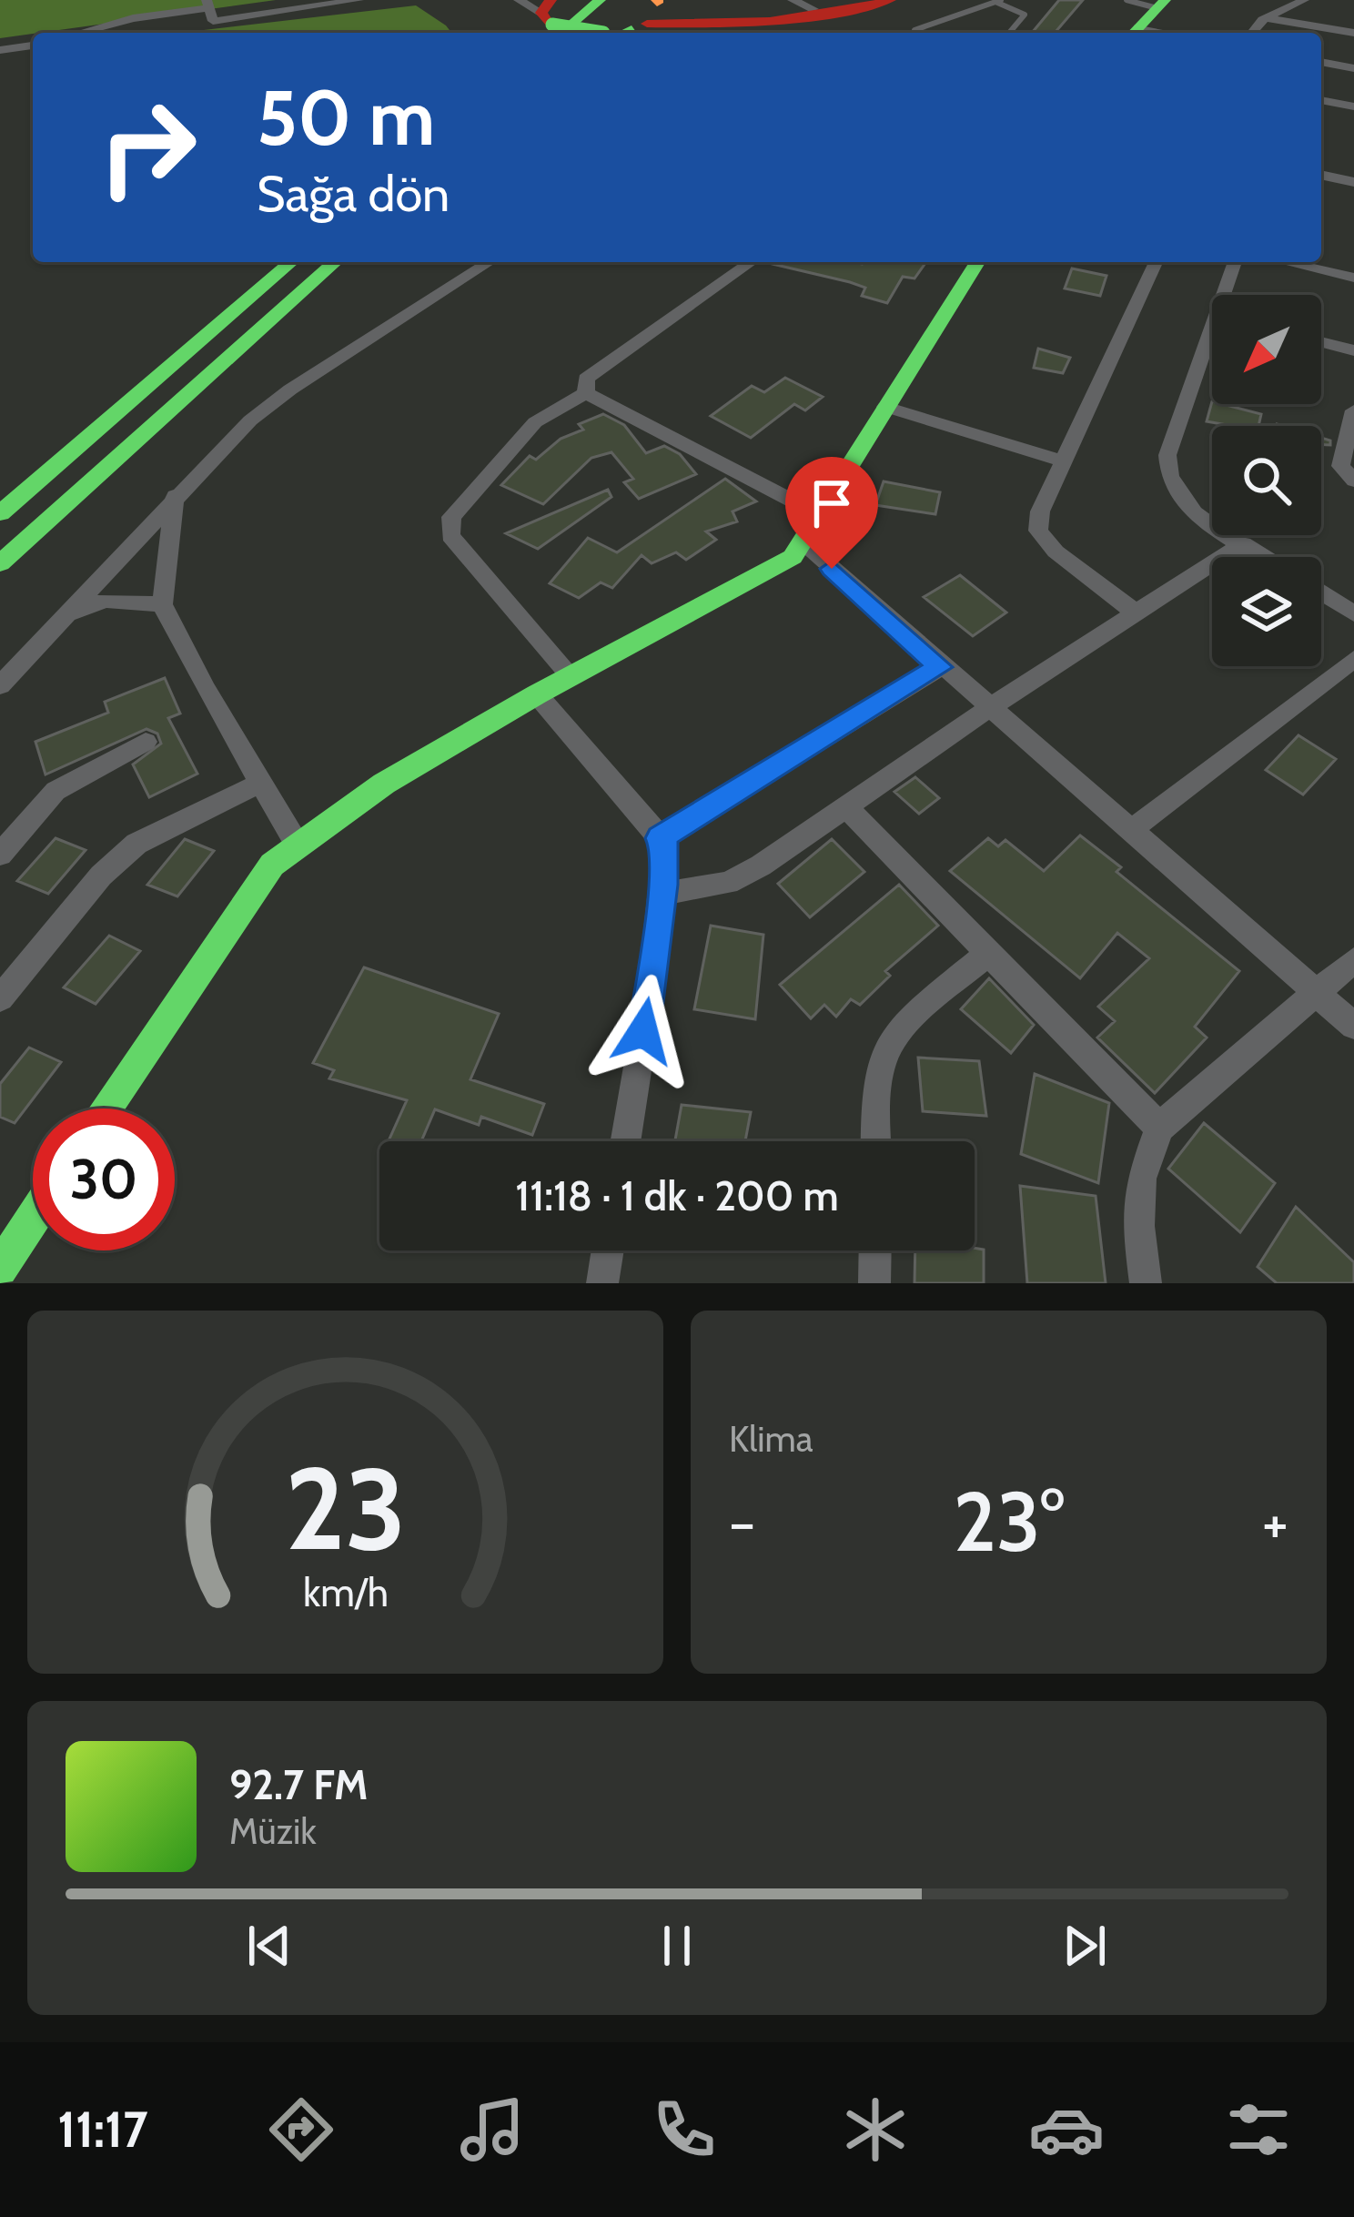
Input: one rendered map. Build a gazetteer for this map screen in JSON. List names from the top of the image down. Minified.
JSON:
{"north":"bottom left","page":{"turn":["50 m","Sağa dön"],"limit":"30","trip":"11:18 · 1 dk · 200 m","tile":"Klima","heat":["−","23°","+"],"song":["92.7 FM","Müzik"],"tabs":"11:17","gauge":["23","km/h"]}}
